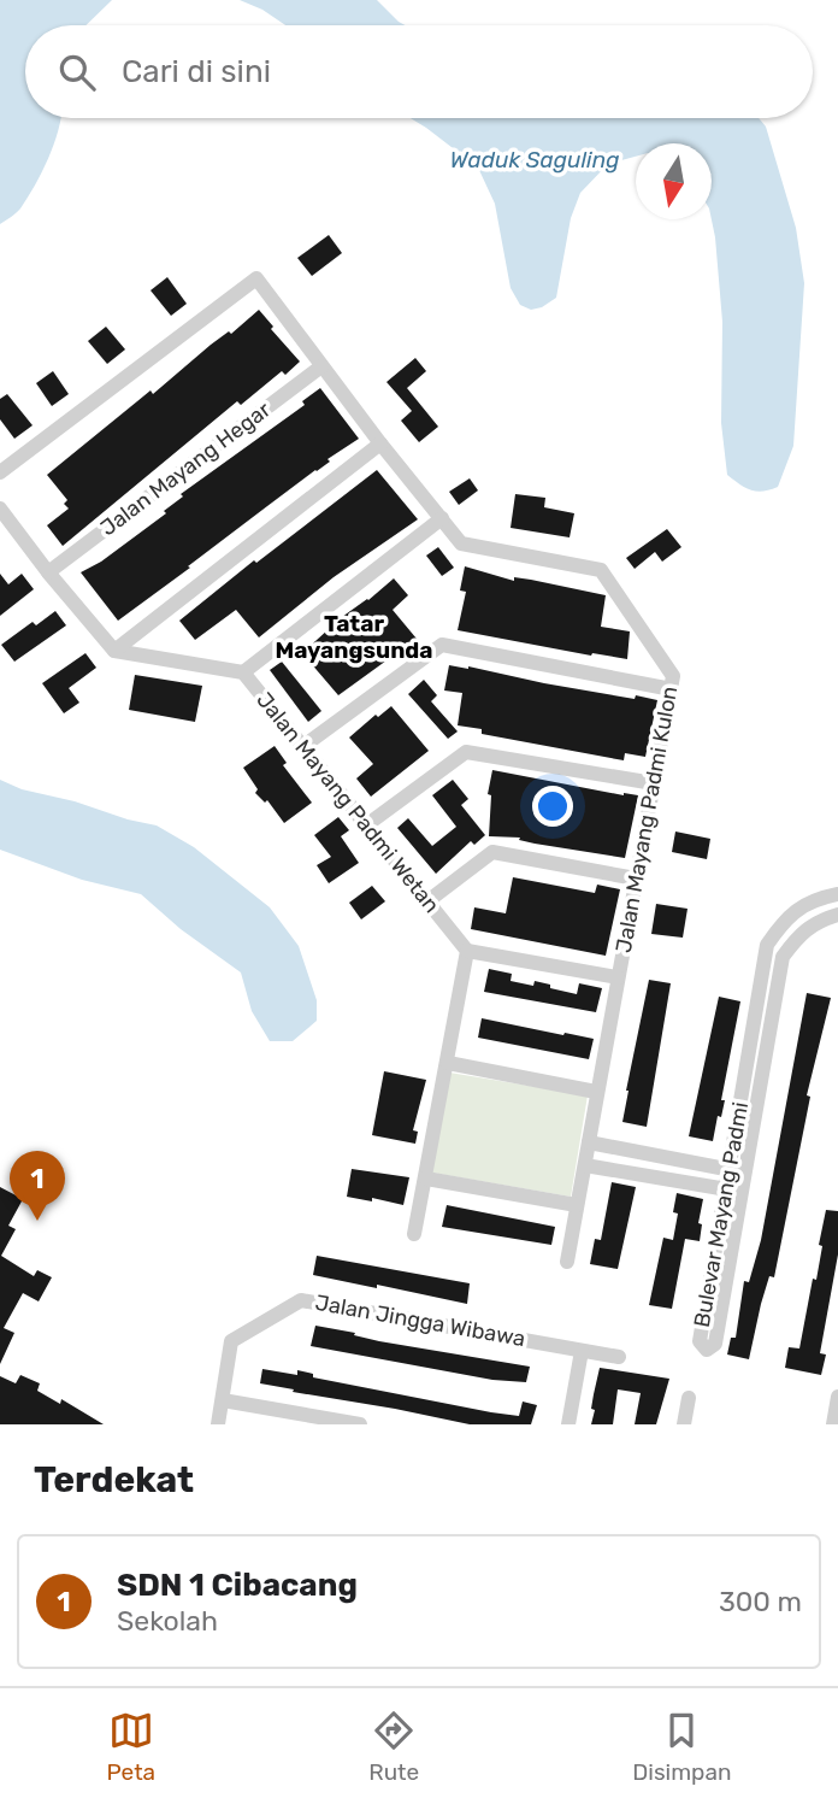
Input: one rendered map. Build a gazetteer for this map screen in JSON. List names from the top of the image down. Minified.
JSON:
{"streets":{"street":["Jalan Mayang Hegar","Jalan Mayang Padmi Wetan","Jalan Mayang Padmi Kulon","Bulevar Mayang Padmi","Jalan Jingga Wibawa"]},"crossings":[["Jalan Mayang Hegar","Jalan Mayang Padmi Kulon"]],"districts":["Tatar Mayangsunda"],"water":["Waduk Saguling"],"north":"bottom","page":{"search":"Cari di sini","pins":"1","heading":"Terdekat","list":[{"mark":"1","name":"SDN 1 Cibacang","note":"Sekolah","value":"300 m"}],"nav":["Peta","Rute","Disimpan"]}}
